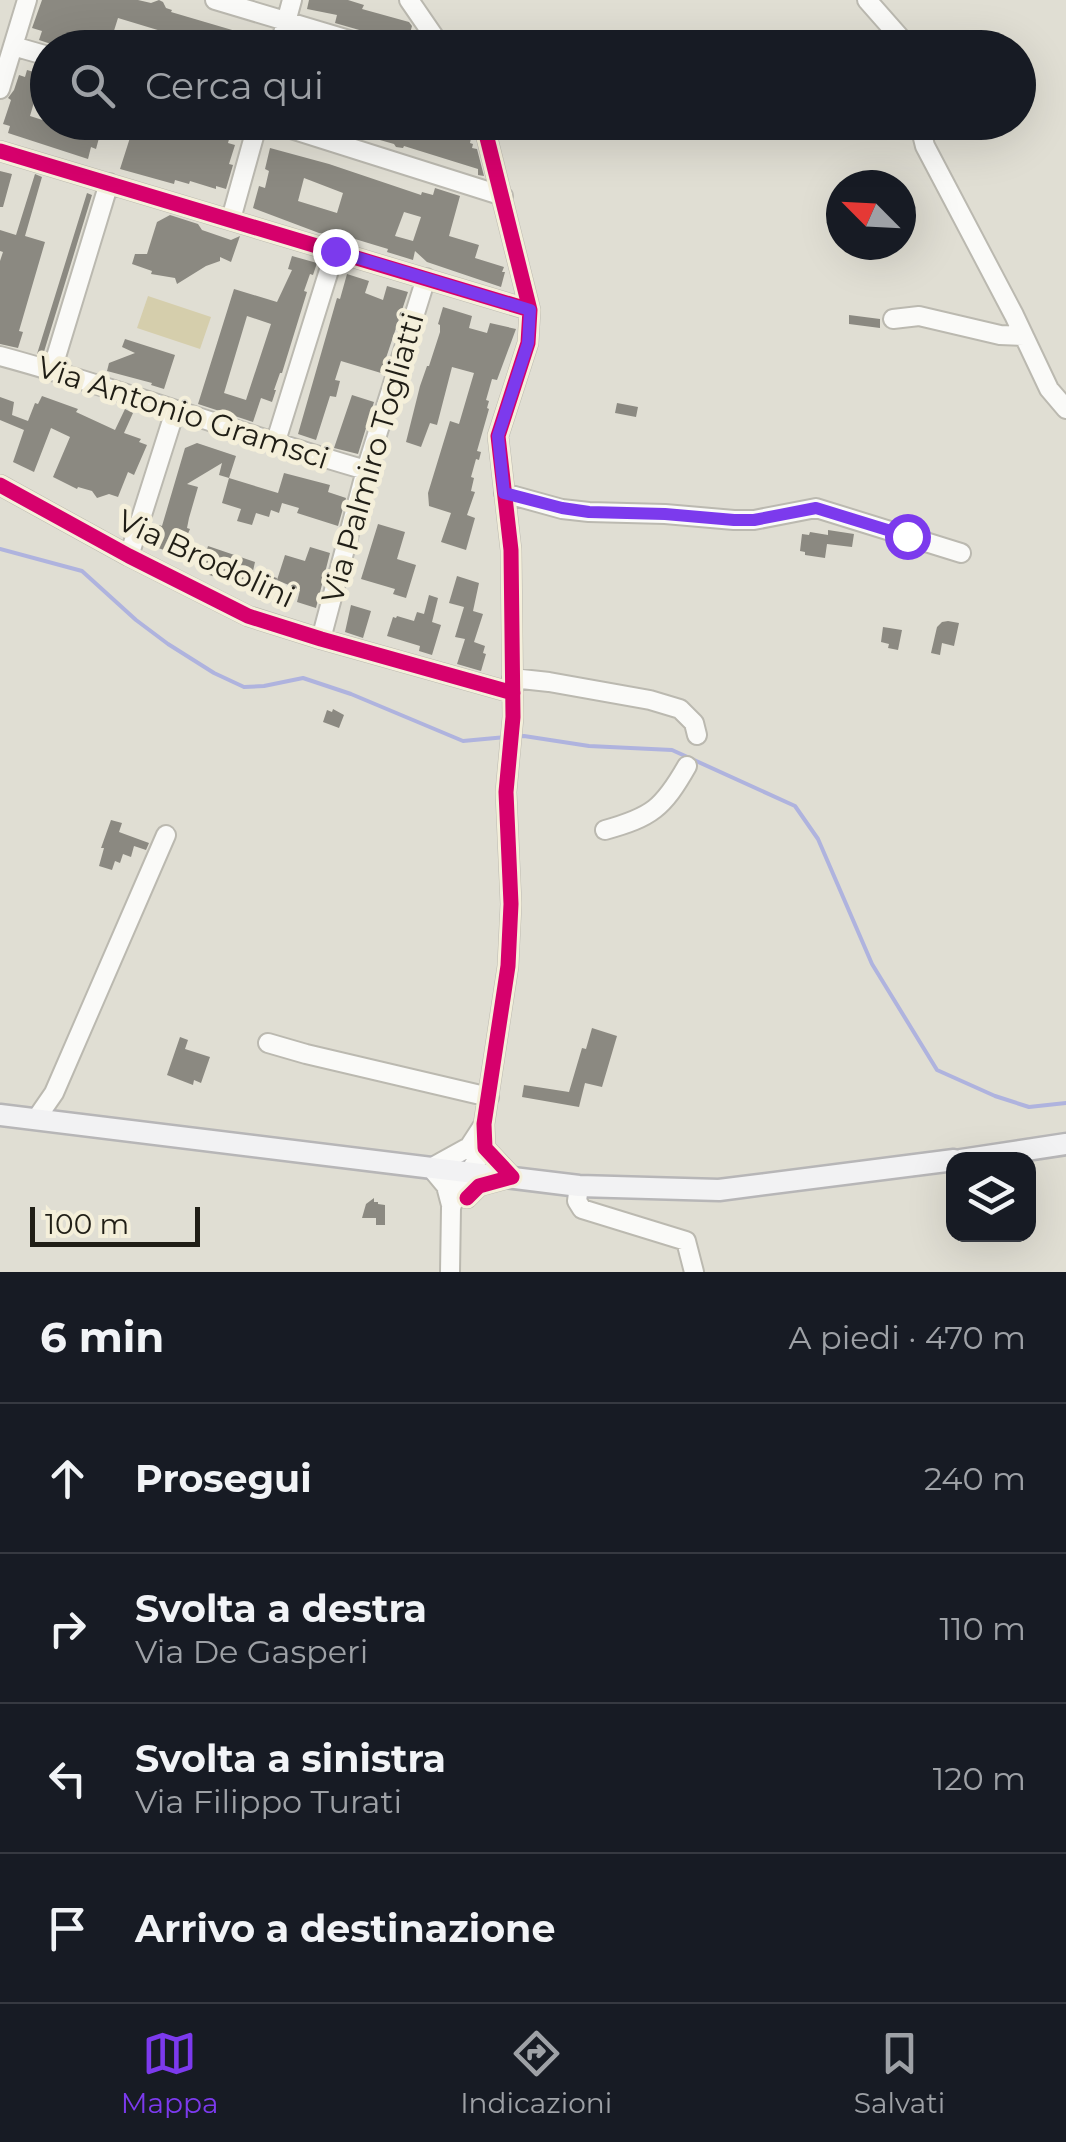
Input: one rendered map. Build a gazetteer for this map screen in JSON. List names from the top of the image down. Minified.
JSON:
{"streets":{"street":["Via Antonio Gramsci","Via Palmiro Togliatti","Via Brodolini"]},"crossings":[["Via Antonio Gramsci","Via Palmiro Togliatti"],["Via Palmiro Togliatti","Via Brodolini"]],"scale_bar":"100 m","north":"top left","page":{"search":"Cerca qui","scale":"100 m","heading":["6 min","A piedi · 470 m"],"list":[["Prosegui","240 m"],["Svolta a destra","Via De Gasperi","110 m"],["Svolta a sinistra","Via Filippo Turati","120 m"],"Arrivo a destinazione"],"nav":["Mappa","Indicazioni","Salvati"]}}
